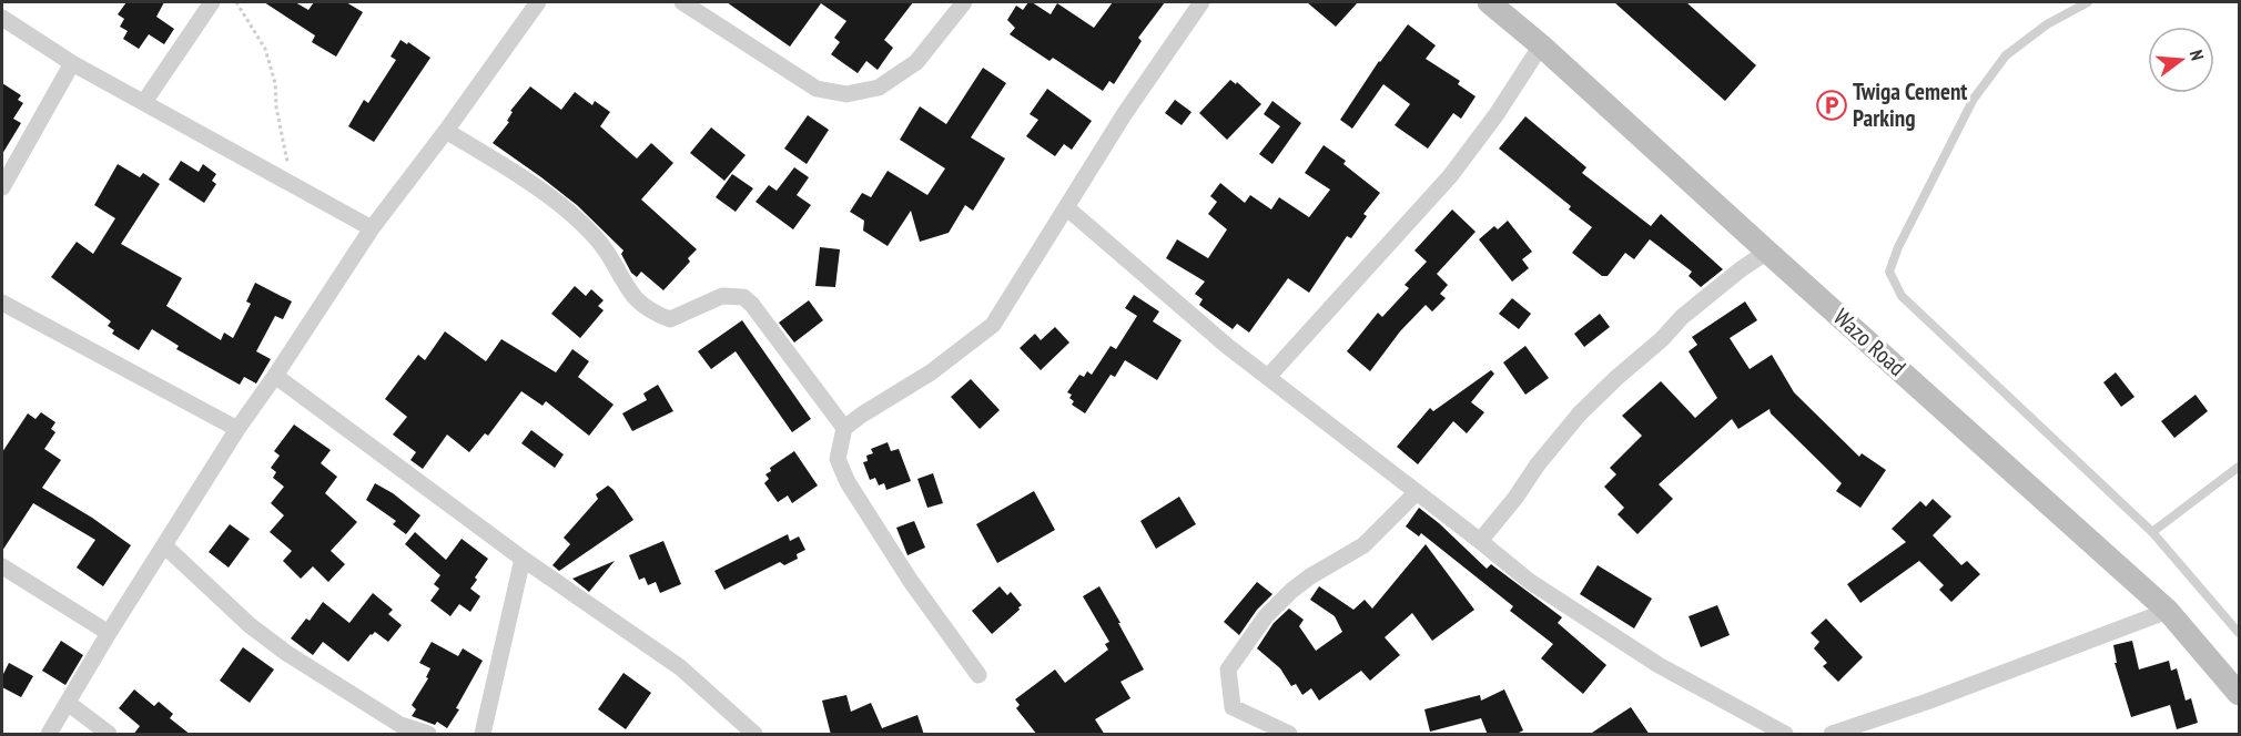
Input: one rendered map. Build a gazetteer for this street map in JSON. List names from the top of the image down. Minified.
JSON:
{"streets":{"main road":["Wazo Road"]},"places":{"parking":["Twiga Cement Parking"]},"north":"right"}
